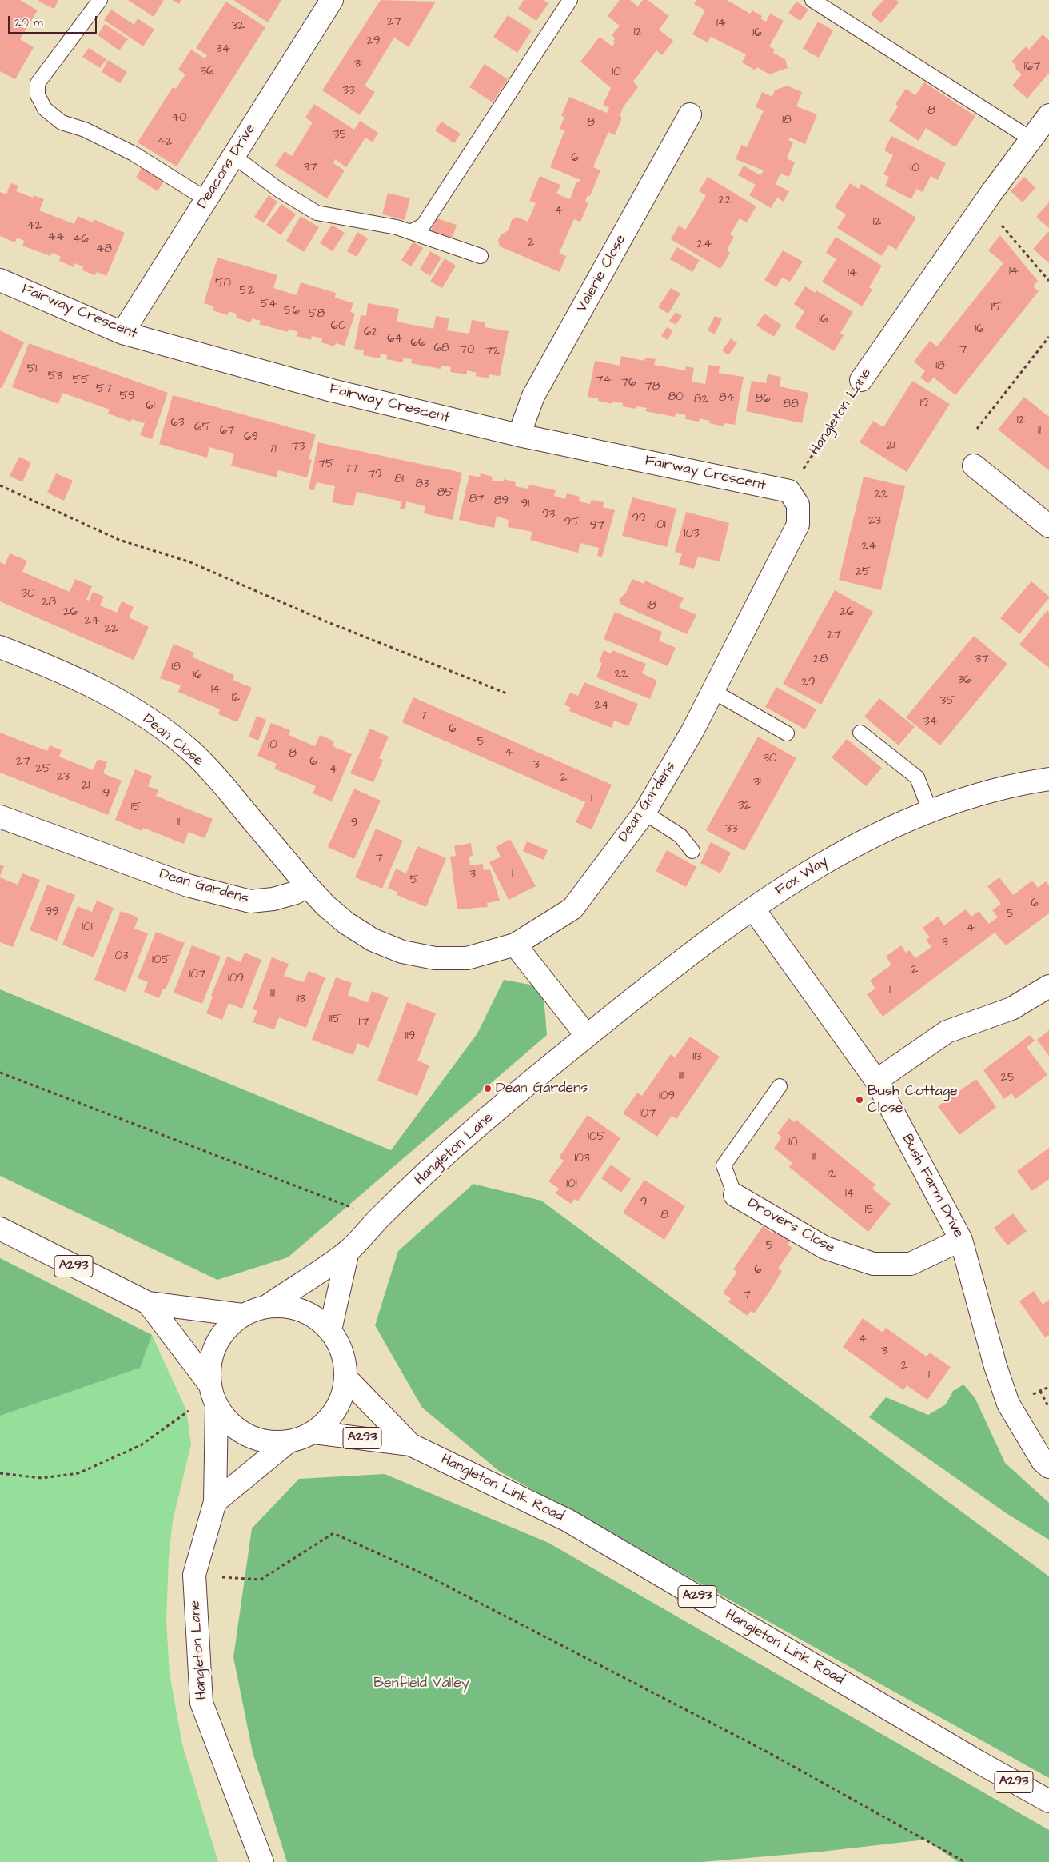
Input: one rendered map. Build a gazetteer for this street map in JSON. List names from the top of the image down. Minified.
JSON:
{"streets":{"main road":["Deacons Drive","Valerie Close","Fairway Crescent","Hangleton Lane","Dean Close","Dean Gardens","Fox Way","Bush Farm Drive","Drovers Close","A293","Hangleton Link Road"]},"crossings":[["Deacons Drive","Fairway Crescent"],["Valerie Close","Fairway Crescent"],["Fairway Crescent","Hangleton Lane"],["Hangleton Lane","Fox Way"],["Hangleton Lane","A293"],["Hangleton Lane","Hangleton Link Road"],["Dean Close","Dean Gardens"],["Fox Way","Bush Farm Drive"],["Bush Farm Drive","Drovers Close"],["A293","Hangleton Link Road"]],"parks":["Benfield Valley"],"places":["Dean Gardens","Bush Cottage Close"],"house_numbers":["27","14","32","12","16","29","34","31","167","36","10","33","8","40","18","8","35","42","6","37","10","22","4","12","42","44","46","2","24","48","14","14","50","52","54","15","56","58","16","60","16","62","64","66","68","70","17","72","18","51","53","55","74","76","78","57","59","80","84","86","82","19","88","61","12","63","65","67","11","69","21","73","71","75","77","79","81","83","85","22","87","89","91","93","99","23","95","101","97","103","24","25","30","28","18","26","26","24","22","27","28","37","18","22","16","36","29","14","12","35","24","7","34","6","5","10","4","8","30","27","6","3","25","4","23","2","31","21","19","1","32","15","11","9","33","7","1","3","5","6","99","5","101","4","3","103","105","2","107","109","1","111","113","115","117","119","113","111","25","109","107","105","10","11","103","12","101","14","9","15","8","5","6","7","4","3","2","1"],"scale_bar":"20 m"}
